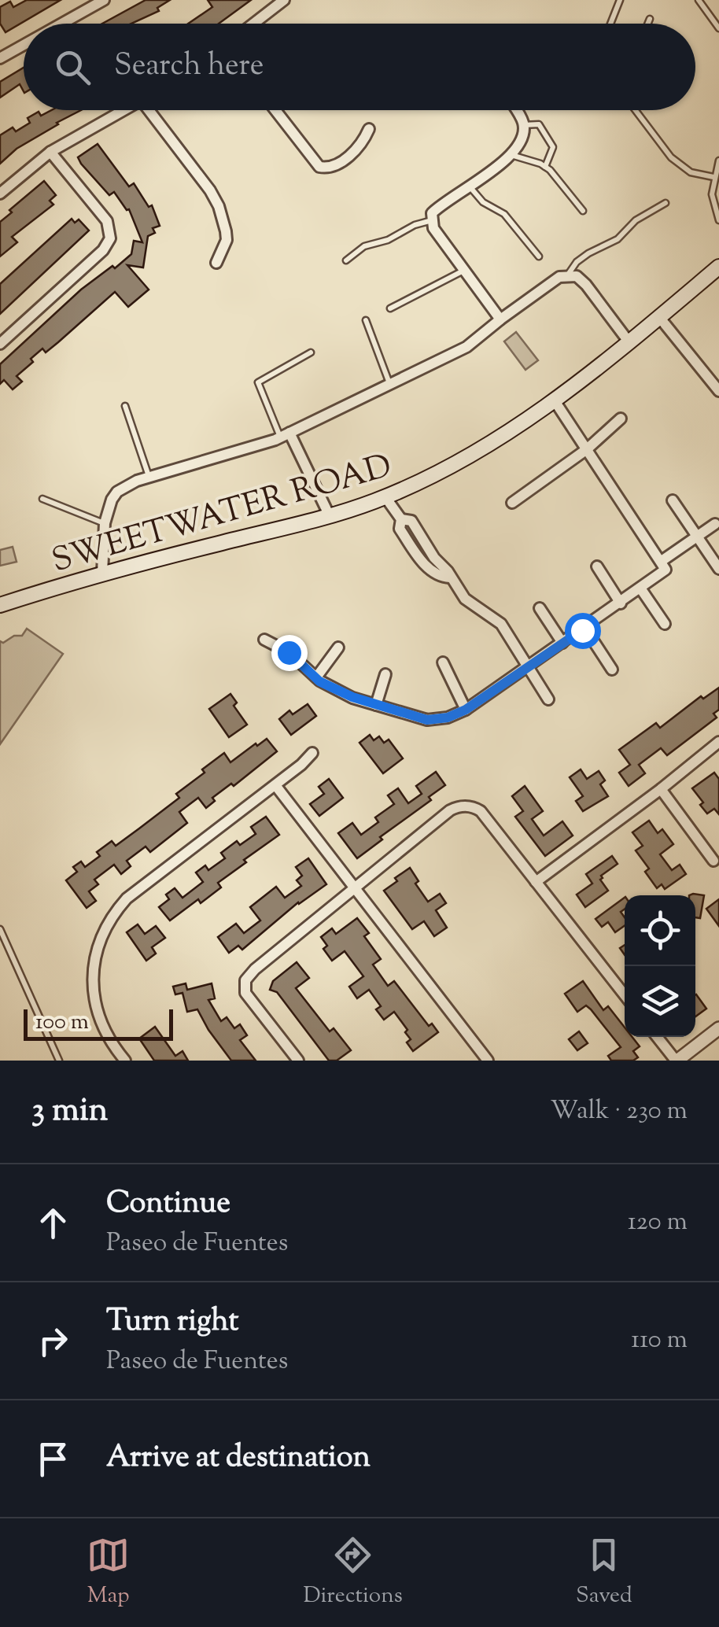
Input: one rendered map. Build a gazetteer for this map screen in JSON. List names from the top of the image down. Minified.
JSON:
{"streets":{"main road":["SWEETWATER ROAD"]},"scale_bar":"100 m","page":{"search":"Search here","scale":"100 m","heading":["3 min","Walk · 230 m"],"list":[["Continue","Paseo de Fuentes","120 m"],["Turn right","Paseo de Fuentes","110 m"],"Arrive at destination"],"nav":["Map","Directions","Saved"]}}
